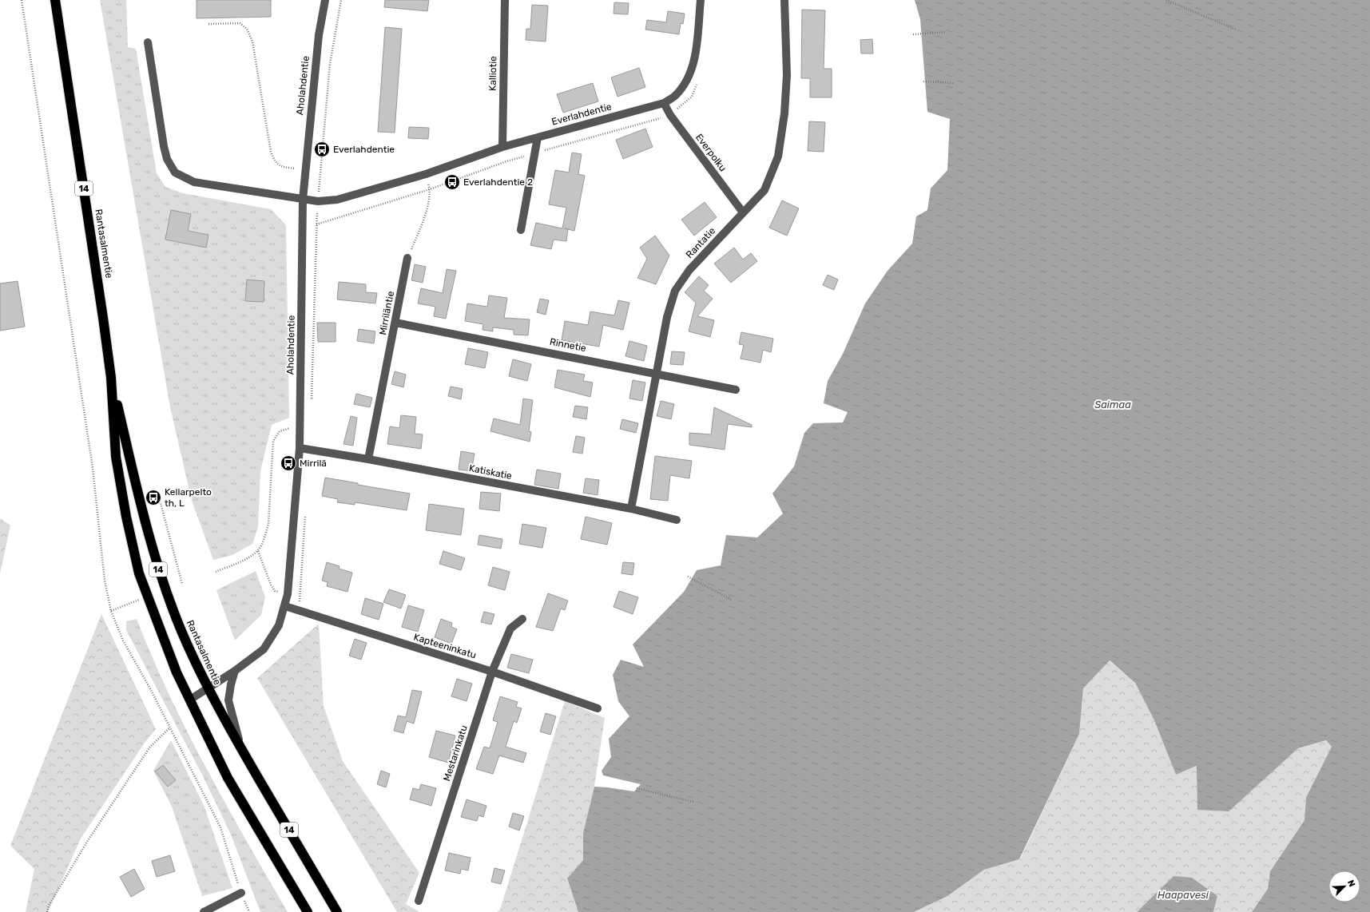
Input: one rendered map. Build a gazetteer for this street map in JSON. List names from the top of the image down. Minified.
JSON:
{"streets":{"highway":["14","Rantasalmentie"],"street":["Kalliotie","Aholahdentie","Everlahdentie","Everpolku","Rantatie","Mirriläntie","Rinnetie","Katiskatie","Kapteeninkatu","Mestarinkatu"]},"crossings":[["Kalliotie","Everlahdentie"],["Aholahdentie","Everlahdentie"],["Aholahdentie","Rantasalmentie"],["Aholahdentie","Katiskatie"],["Aholahdentie","Kapteeninkatu"],["Everlahdentie","Everpolku"],["Everpolku","Rantatie"],["Rantatie","Rinnetie"],["Rantatie","Katiskatie"],["Mirriläntie","Rinnetie"],["Mirriläntie","Katiskatie"],["Kapteeninkatu","Mestarinkatu"]],"water":["Saimaa","Haapavesi"],"places":{"bus stop":["Everlahdentie","Everlahdentie 2","Mirrilä","Kellarpelto th, L"]},"north":"top right"}
